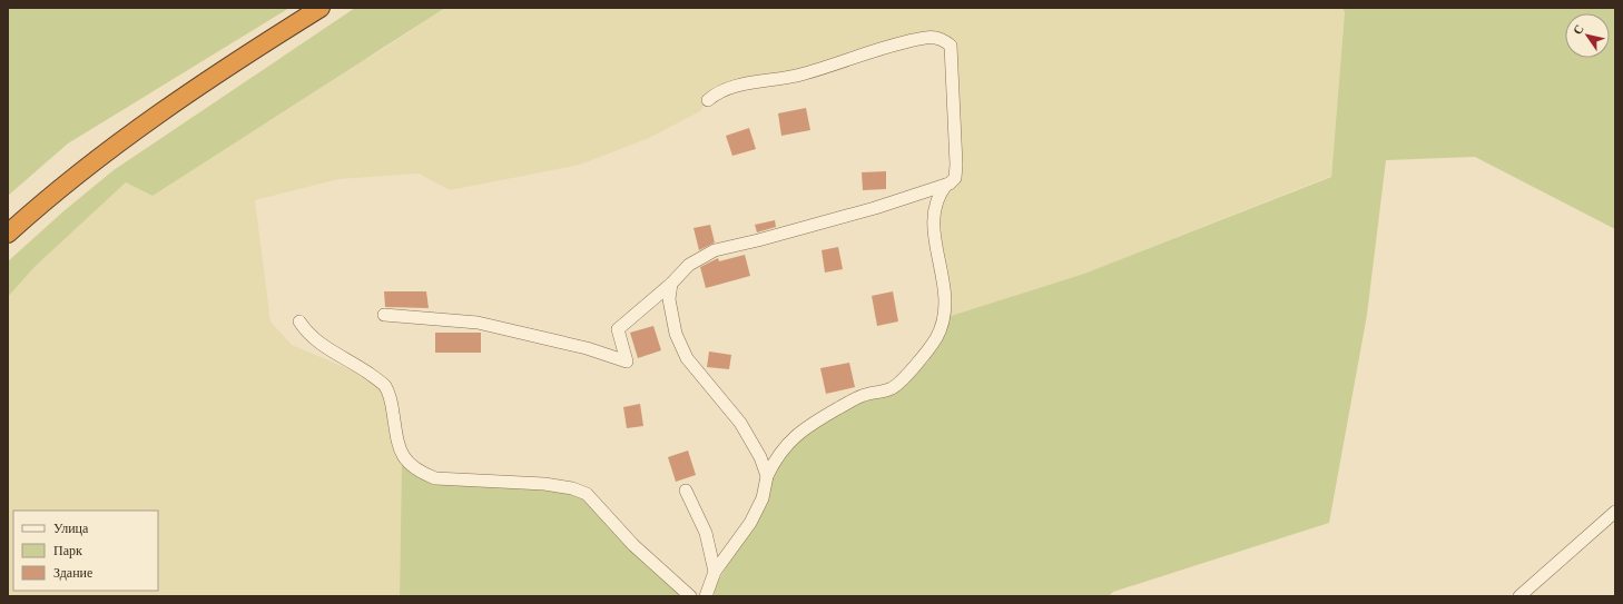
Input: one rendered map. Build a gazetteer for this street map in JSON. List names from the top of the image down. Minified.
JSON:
{"legend":["Улица","Парк","Здание"],"north":"top left"}
